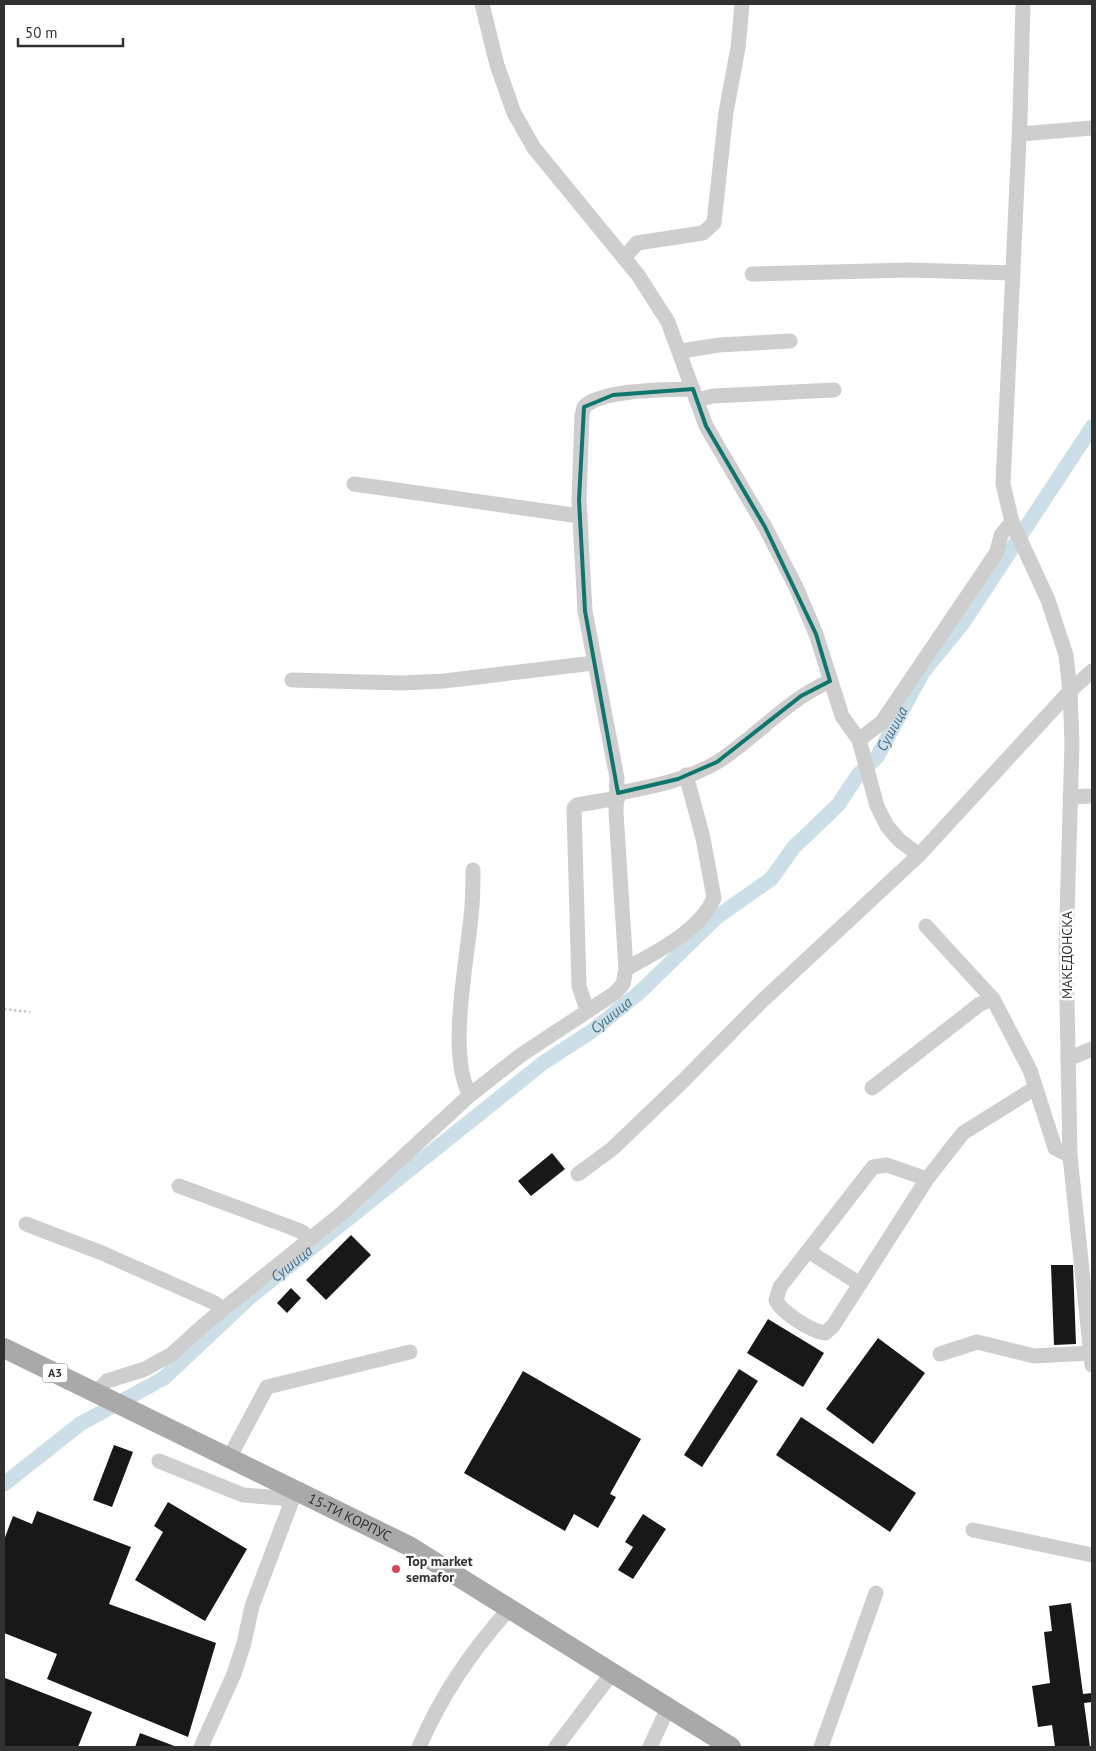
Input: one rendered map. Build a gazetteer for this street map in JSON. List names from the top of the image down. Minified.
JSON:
{"streets":{"main road":["A3","15-ТИ КОРПУС"],"street":["МАКЕДОНСКА"]},"water":["Сушица"],"places":["Top market semafor"],"scale_bar":"50 m"}
